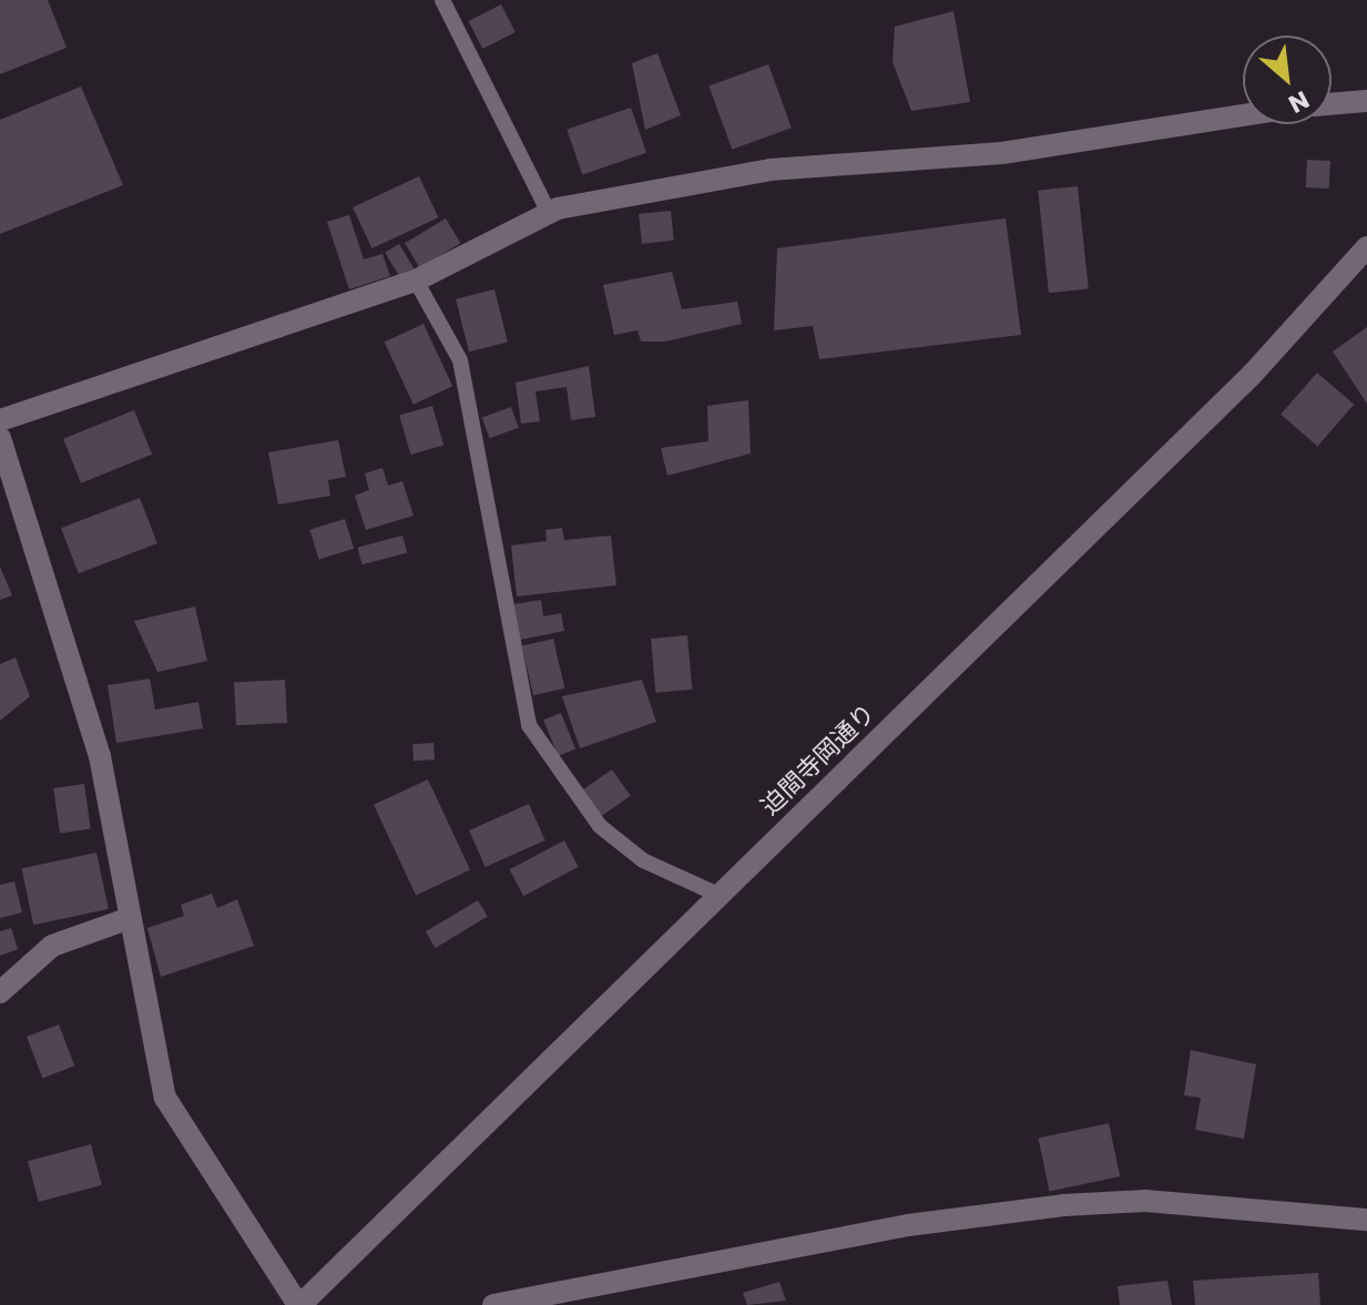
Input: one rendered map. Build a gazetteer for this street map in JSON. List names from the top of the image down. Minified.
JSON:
{"streets":{"street":["迫間寺岡通り"]},"north":"bottom right"}
